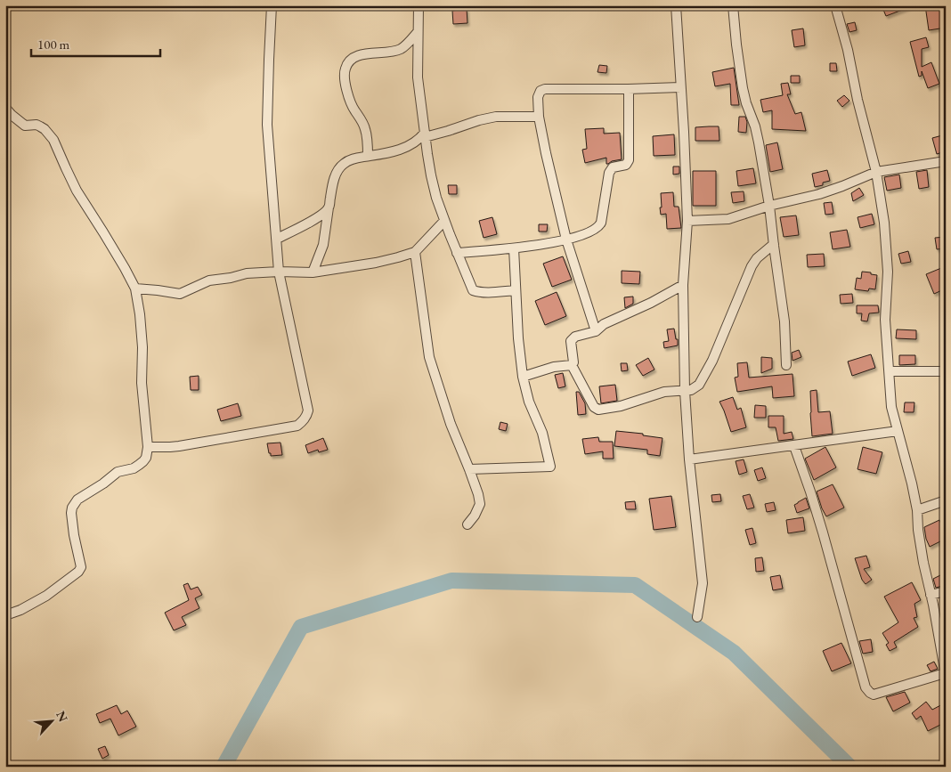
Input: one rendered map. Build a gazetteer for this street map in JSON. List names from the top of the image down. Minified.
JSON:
{"scale_bar":"100 m","north":"top right"}
